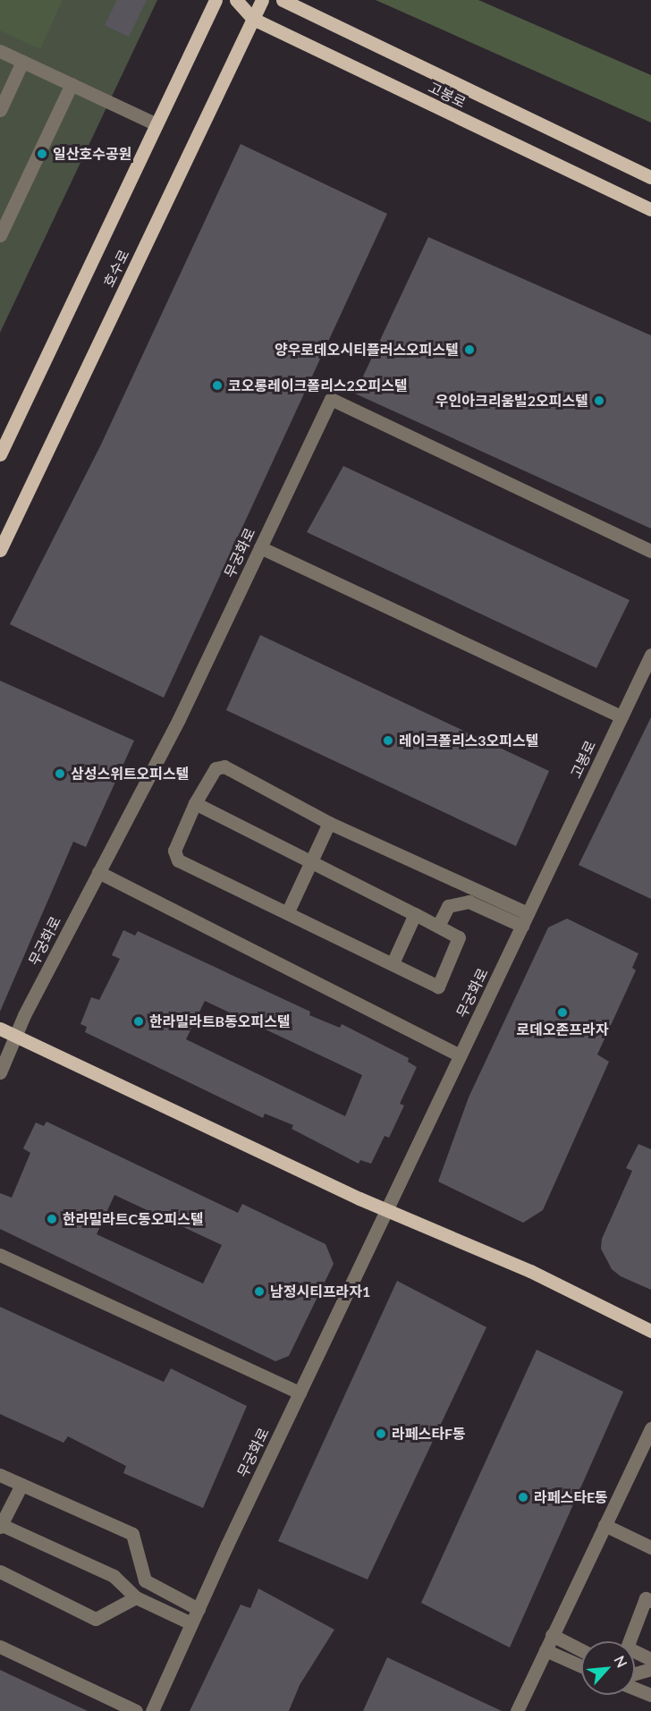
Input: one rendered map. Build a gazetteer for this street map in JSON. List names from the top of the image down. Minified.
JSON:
{"streets":{"main road":["고봉로","호수로"],"street":["무궁화로"]},"crossings":[["고봉로","호수로"],["고봉로","무궁화로"]],"places":["일산호수공원","양우로데오시티플러스오피스텔","코오롱레이크폴리스2오피스텔","우인아크리움빌2오피스텔","레이크폴리스3오피스텔","삼성스위트오피스텔","로데오존프라자","한라밀라트B동오피스텔","한라밀라트C동오피스텔","남정시티프라자1","라페스타F동","라페스타E동"],"north":"top right"}
